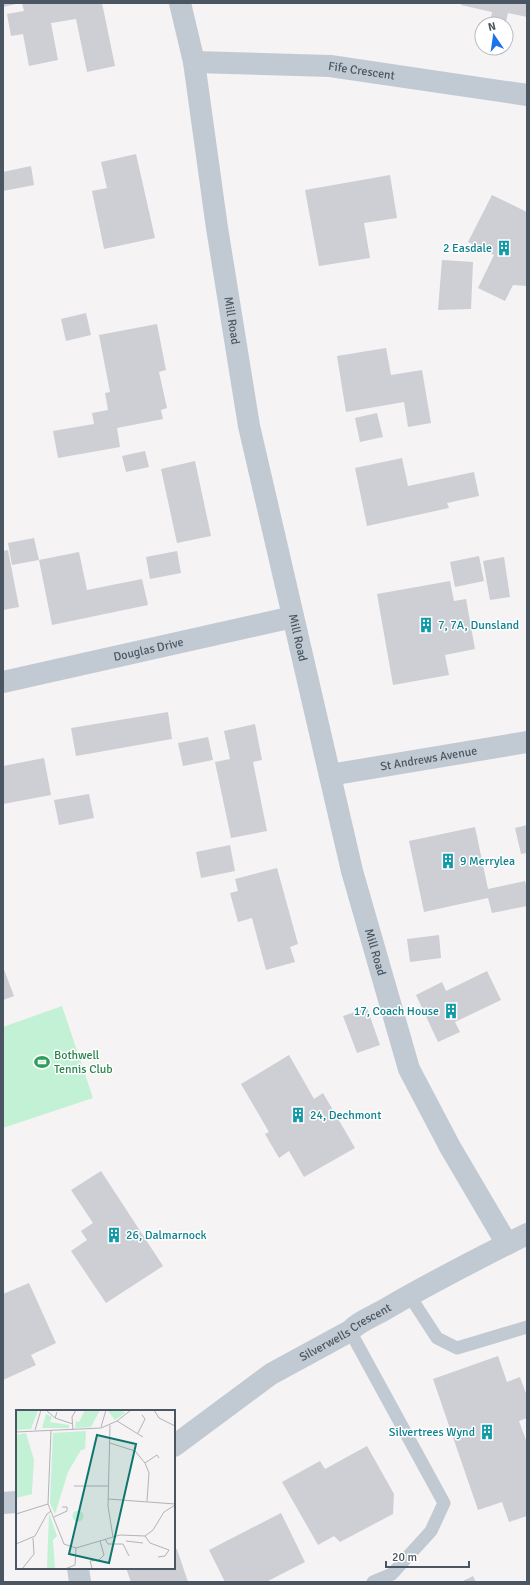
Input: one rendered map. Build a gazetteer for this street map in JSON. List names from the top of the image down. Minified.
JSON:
{"streets":{"street":["Fife Crescent","Mill Road","Douglas Drive","St Andrews Avenue","Silverwells Crescent"]},"crossings":[["Fife Crescent","Mill Road"],["Mill Road","Douglas Drive"],["Mill Road","St Andrews Avenue"],["Mill Road","Silverwells Crescent"]],"places":{"building":["2 Easdale","7, 7A, Dunsland","9 Merrylea","17, Coach House","24, Dechmont","26, Dalmarnock","Silvertrees Wynd"],"sports":["Bothwell Tennis Club"]},"scale_bar":"20 m","north":"top"}
